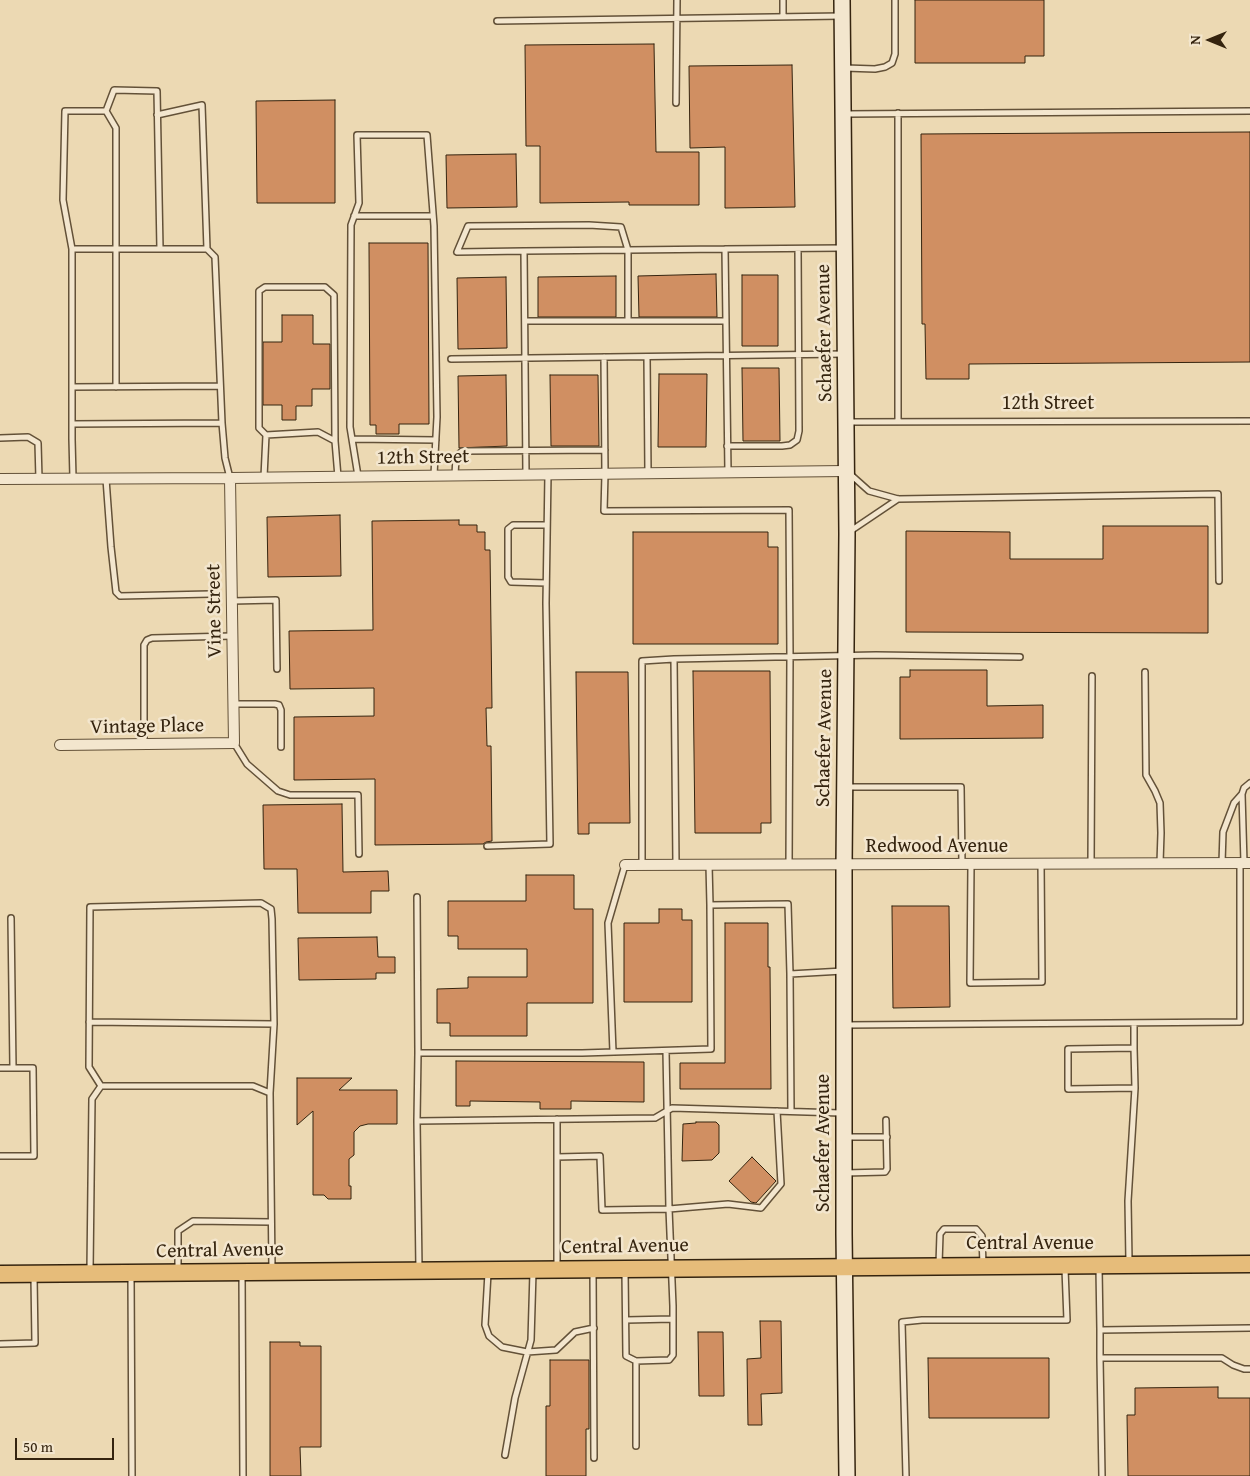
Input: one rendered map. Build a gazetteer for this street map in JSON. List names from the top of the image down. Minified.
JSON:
{"streets":{"main road":["Central Avenue"],"street":["Schaefer Avenue","12th Street","Vine Street","Vintage Place","Redwood Avenue"]},"crossings":[["Schaefer Avenue","12th Street"],["Schaefer Avenue","Redwood Avenue"],["Schaefer Avenue","Central Avenue"],["12th Street","Vine Street"],["Vine Street","Vintage Place"]],"scale_bar":"50 m","north":"left"}
